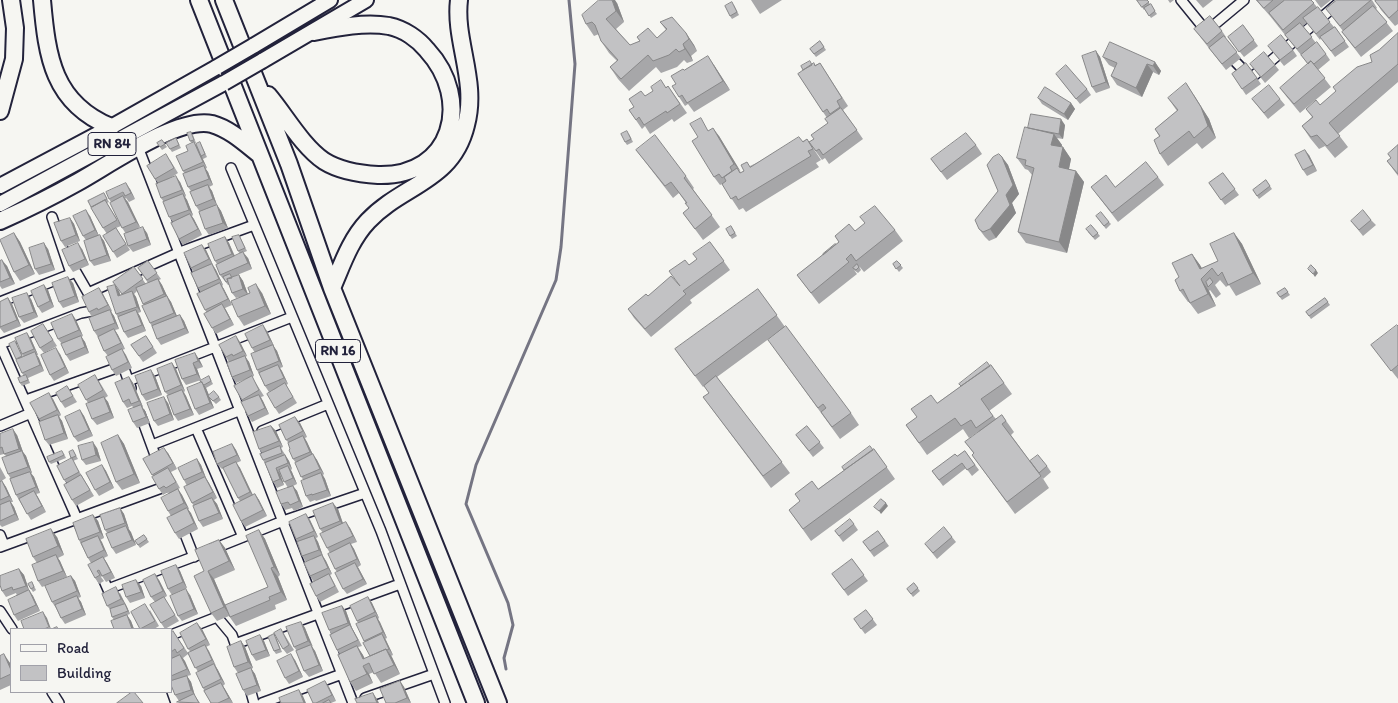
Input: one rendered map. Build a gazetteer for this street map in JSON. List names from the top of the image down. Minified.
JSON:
{"streets":{"highway":["RN 16"],"main road":["RN 84"]},"legend":["Road","Building"]}
